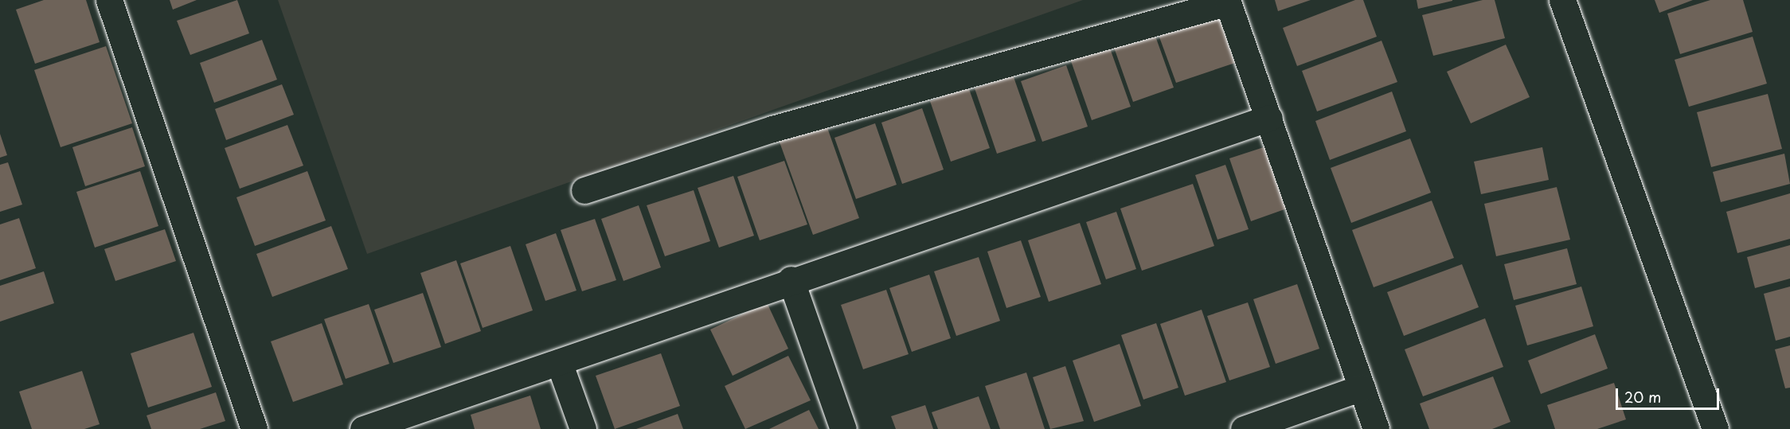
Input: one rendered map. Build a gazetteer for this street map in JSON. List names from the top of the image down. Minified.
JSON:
{"scale_bar":"20 m"}
